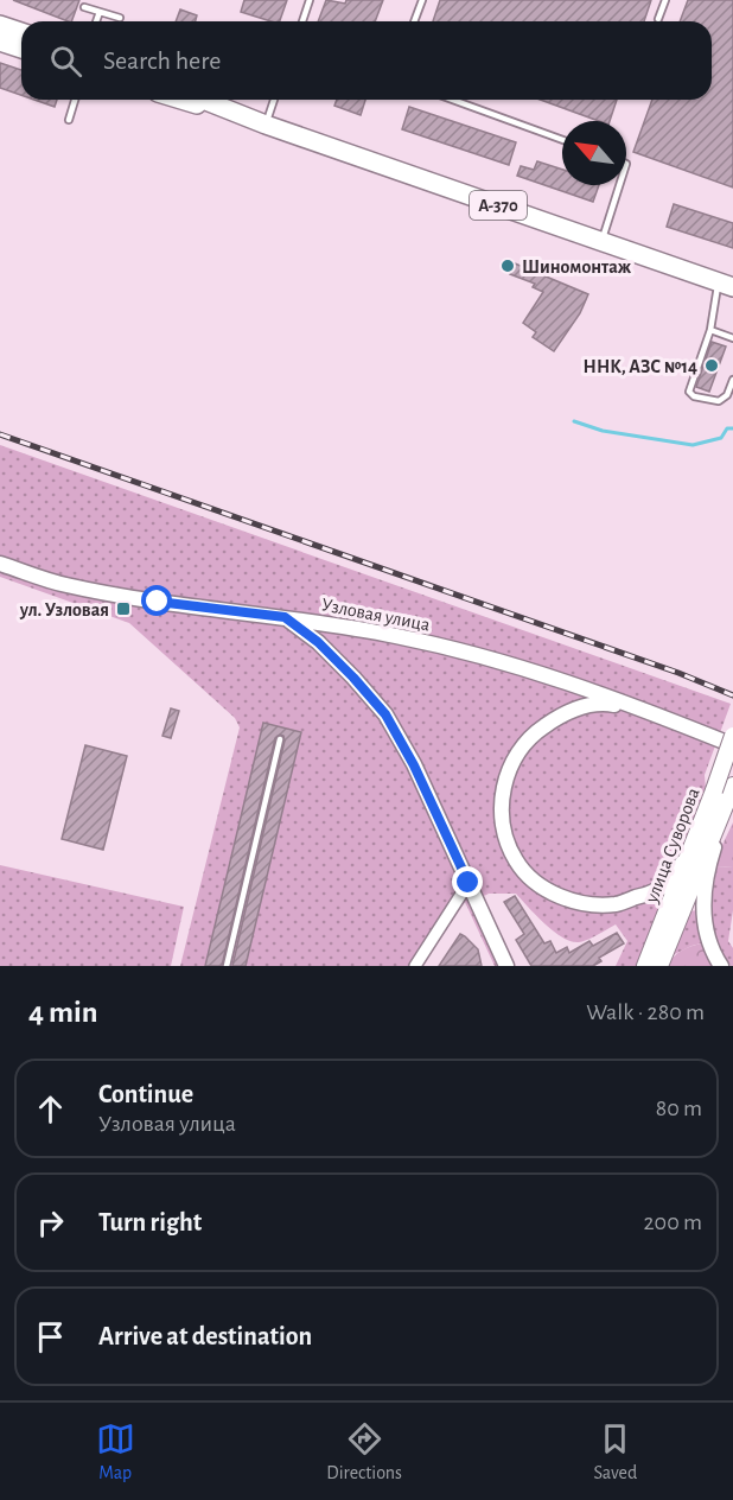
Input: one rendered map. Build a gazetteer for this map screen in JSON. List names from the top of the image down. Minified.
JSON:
{"streets":{"highway":["А-370"],"main road":["улица Суворова"],"street":["Узловая улица"]},"places":{"other":["Шиномонтаж","ННК, АЗС №14"],"transit":["ул. Узловая"]},"north":"top left","page":{"search":"Search here","heading":["4 min","Walk · 280 m"],"list":[["Continue","Узловая улица","80 m"],["Turn right","200 m"],"Arrive at destination"],"nav":["Map","Directions","Saved"]}}
